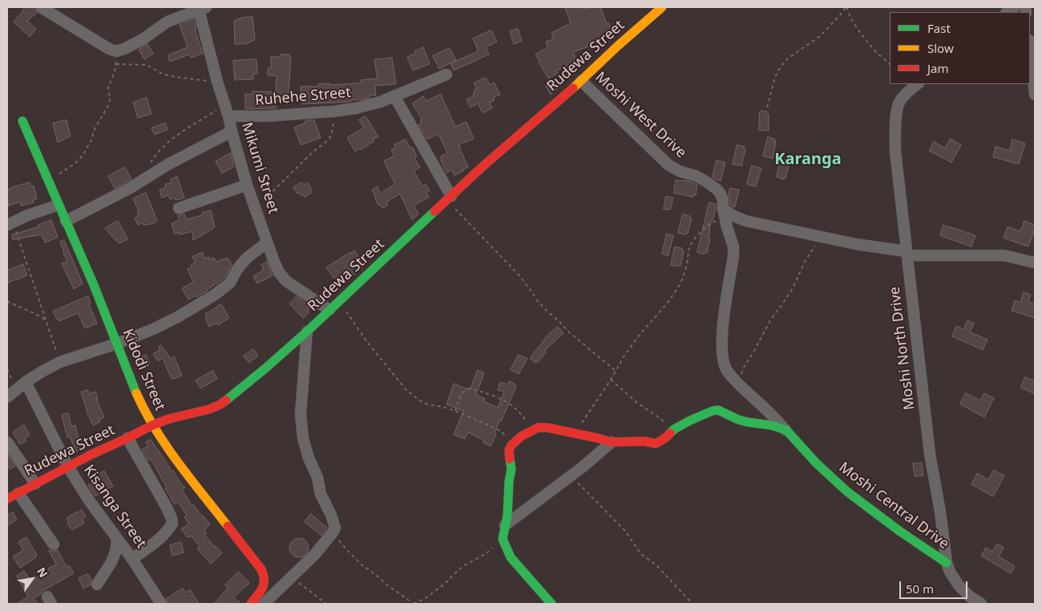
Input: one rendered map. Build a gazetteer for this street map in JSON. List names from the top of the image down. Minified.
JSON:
{"streets":{"street":["Rudewa Street","Ruhehe Street","Moshi West Drive","Mikumi Street","Moshi North Drive","Kidodi Street","Moshi Central Drive","Kisanga Street"]},"crossings":[["Rudewa Street","Moshi West Drive"],["Rudewa Street","Mikumi Street"],["Rudewa Street","Kidodi Street"],["Rudewa Street","Kisanga Street"],["Ruhehe Street","Mikumi Street"],["Moshi West Drive","Moshi Central Drive"],["Moshi North Drive","Moshi Central Drive"]],"districts":["Karanga"],"legend":["Fast","Slow","Jam"],"scale_bar":"50 m","north":"top right"}
